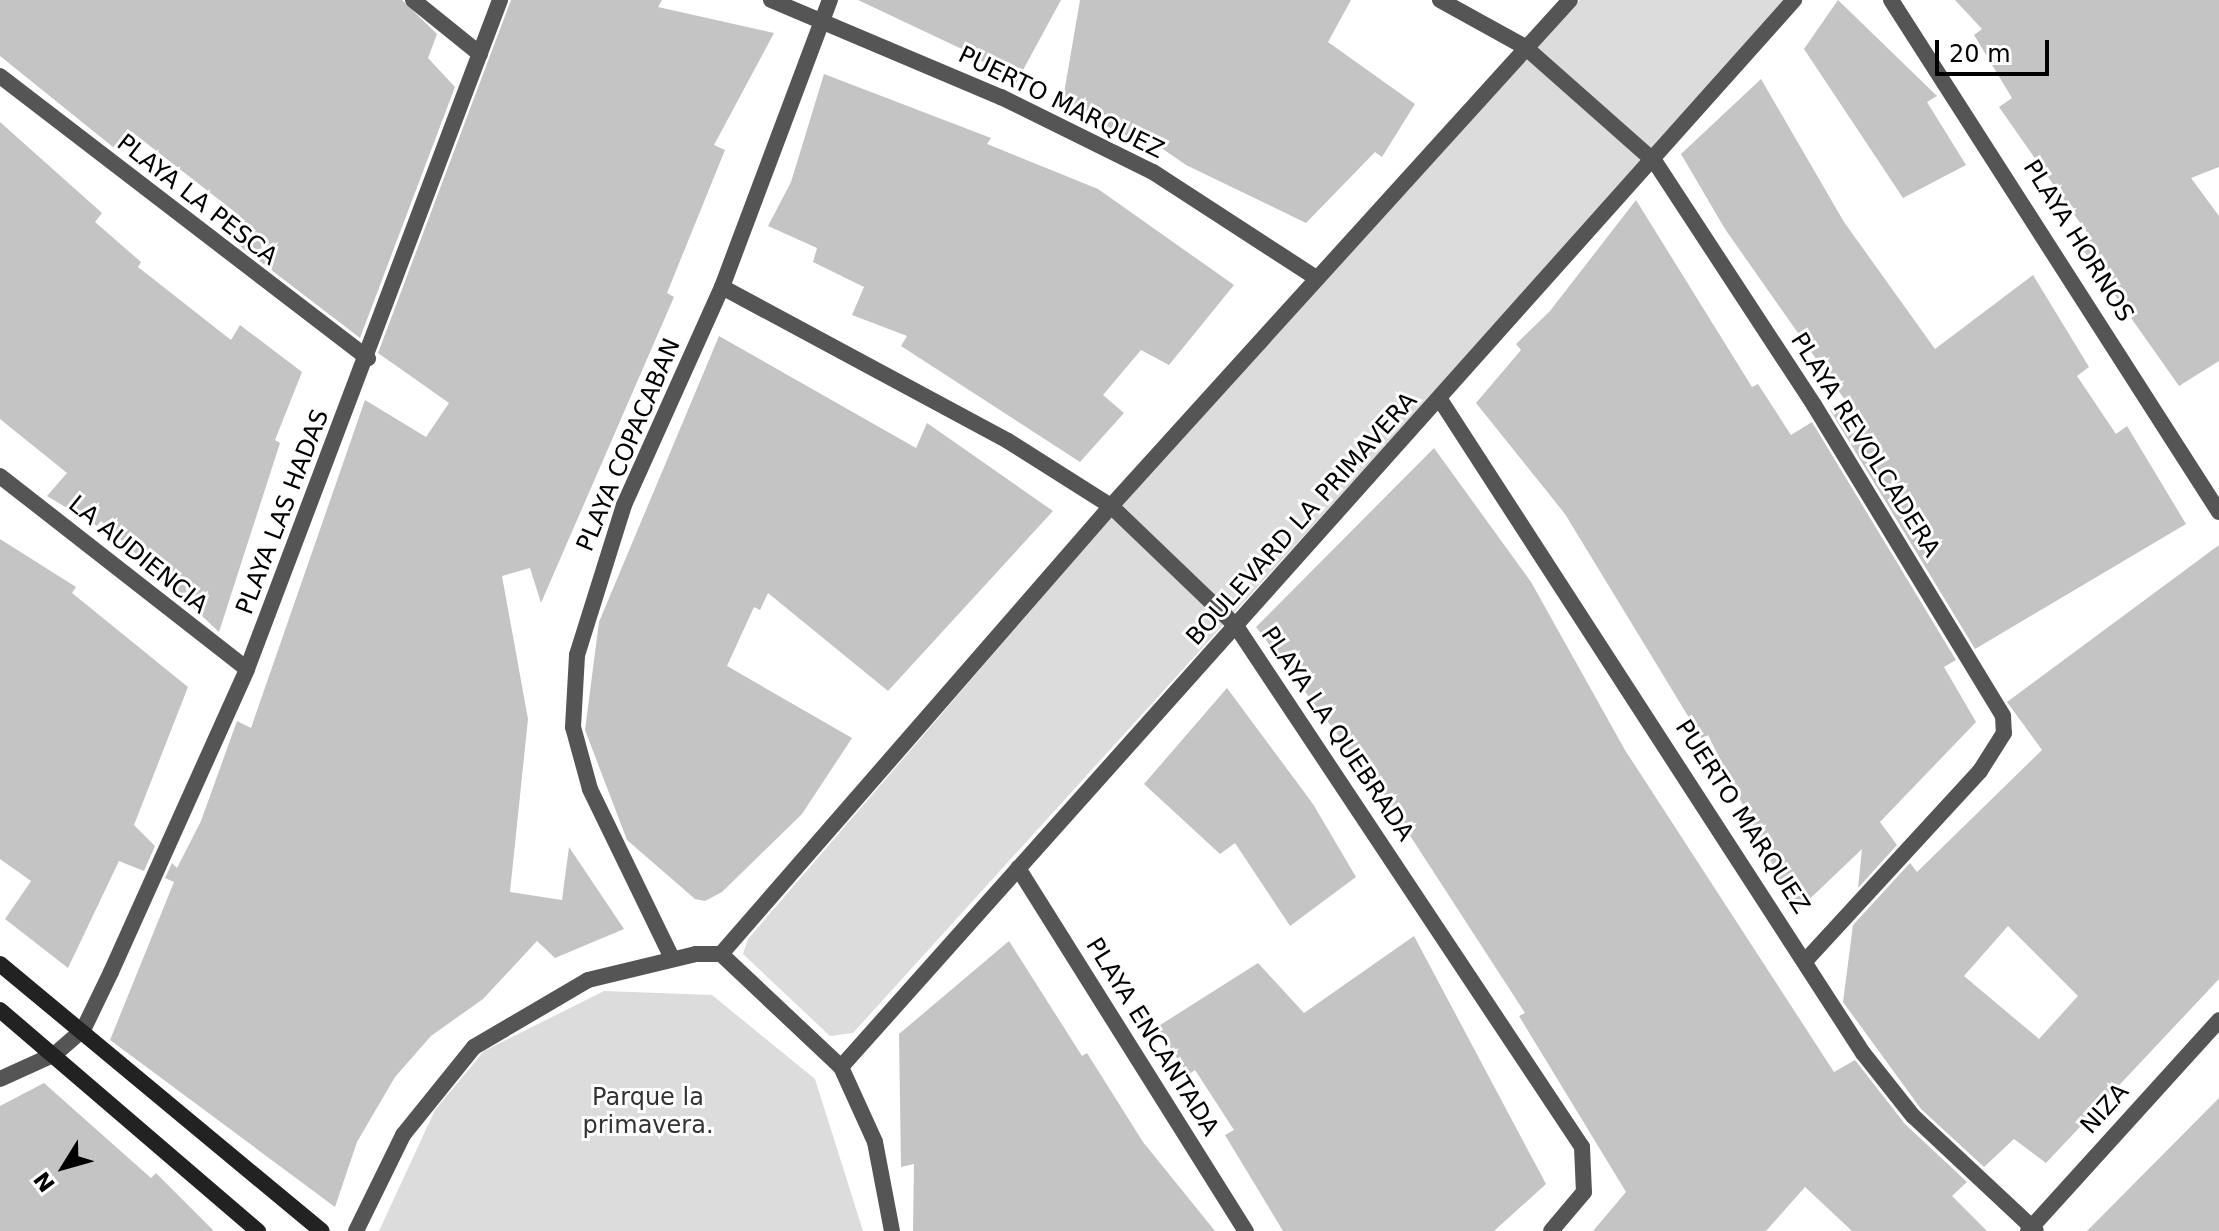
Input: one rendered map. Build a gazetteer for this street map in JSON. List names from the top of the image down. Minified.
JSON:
{"streets":{"street":["PUERTO MARQUEZ","PLAYA LA PESCA","PLAYA HORNOS","PLAYA COPACABAN","PLAYA REVOLCADERA","PLAYA LAS HADAS","BOULEVARD LA PRIMAVERA","LA AUDIENCIA","PLAYA LA QUEBRADA","PLAYA ENCANTADA","NIZA"]},"crossings":[["PUERTO MARQUEZ","PLAYA COPACABAN"],["PUERTO MARQUEZ","PLAYA REVOLCADERA"],["PUERTO MARQUEZ","BOULEVARD LA PRIMAVERA"],["PUERTO MARQUEZ","NIZA"],["PLAYA LA PESCA","PLAYA LAS HADAS"],["PLAYA COPACABAN","PLAYA LA QUEBRADA"],["PLAYA REVOLCADERA","BOULEVARD LA PRIMAVERA"],["PLAYA LAS HADAS","LA AUDIENCIA"],["BOULEVARD LA PRIMAVERA","PLAYA LA QUEBRADA"],["BOULEVARD LA PRIMAVERA","PLAYA ENCANTADA"]],"parks":["Parque la primavera."],"scale_bar":"20 m","north":"bottom left"}
